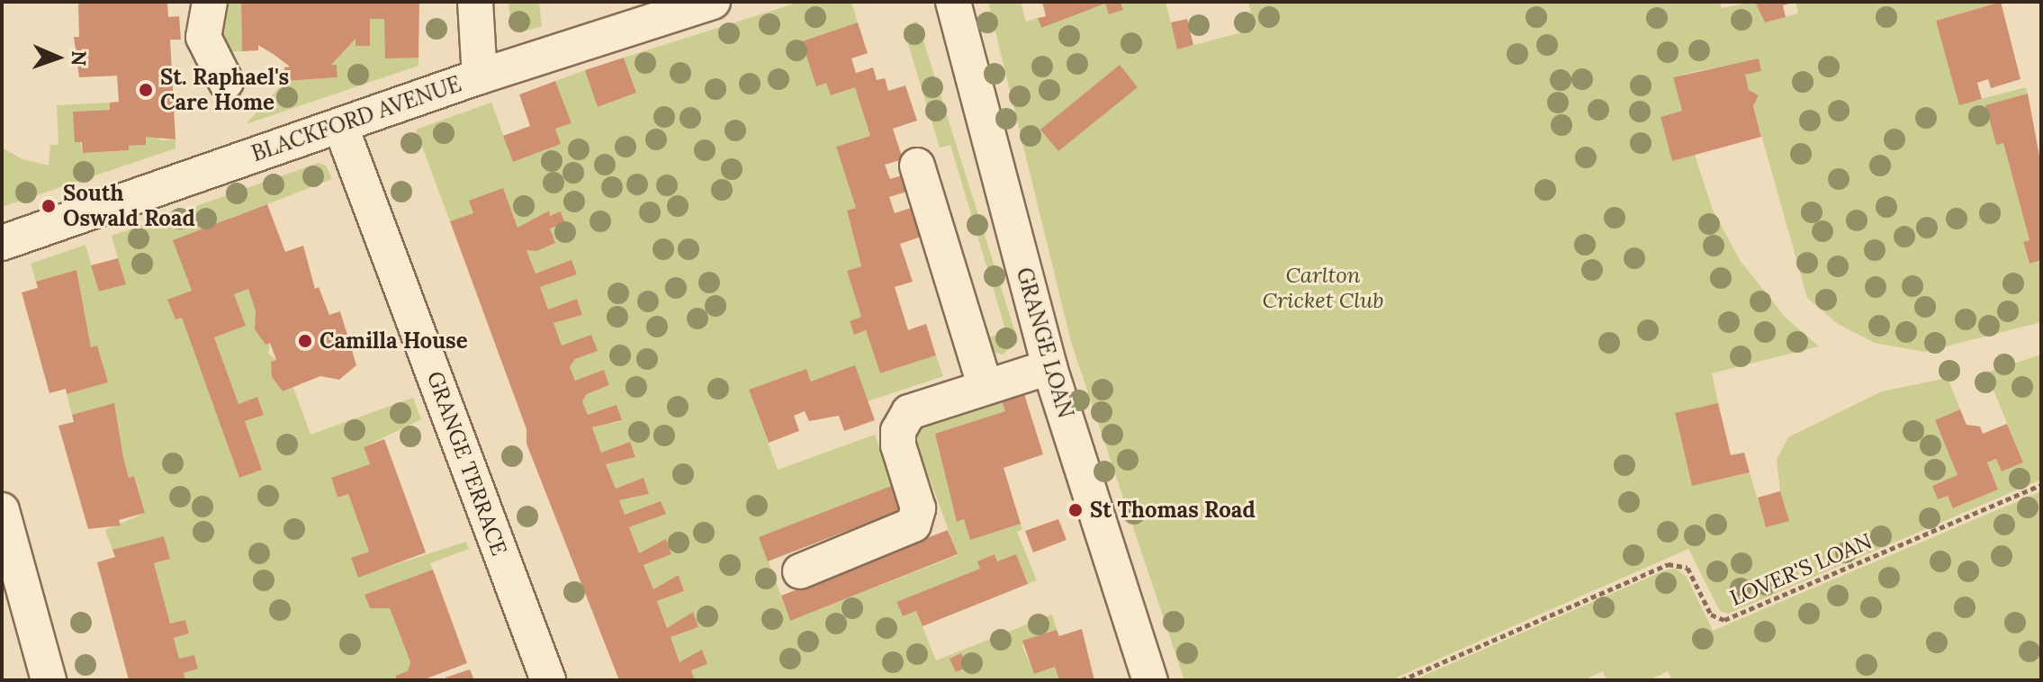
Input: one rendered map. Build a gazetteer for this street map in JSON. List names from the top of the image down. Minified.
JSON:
{"streets":{"street":["BLACKFORD AVENUE","GRANGE LOAN","GRANGE TERRACE"],"path":["LOVER'S LOAN"]},"crossings":[["BLACKFORD AVENUE","GRANGE TERRACE"]],"parks":["Carlton Cricket Club"],"places":["St. Raphael's Care Home","South Oswald Road","Camilla House","St Thomas Road"],"north":"right"}
